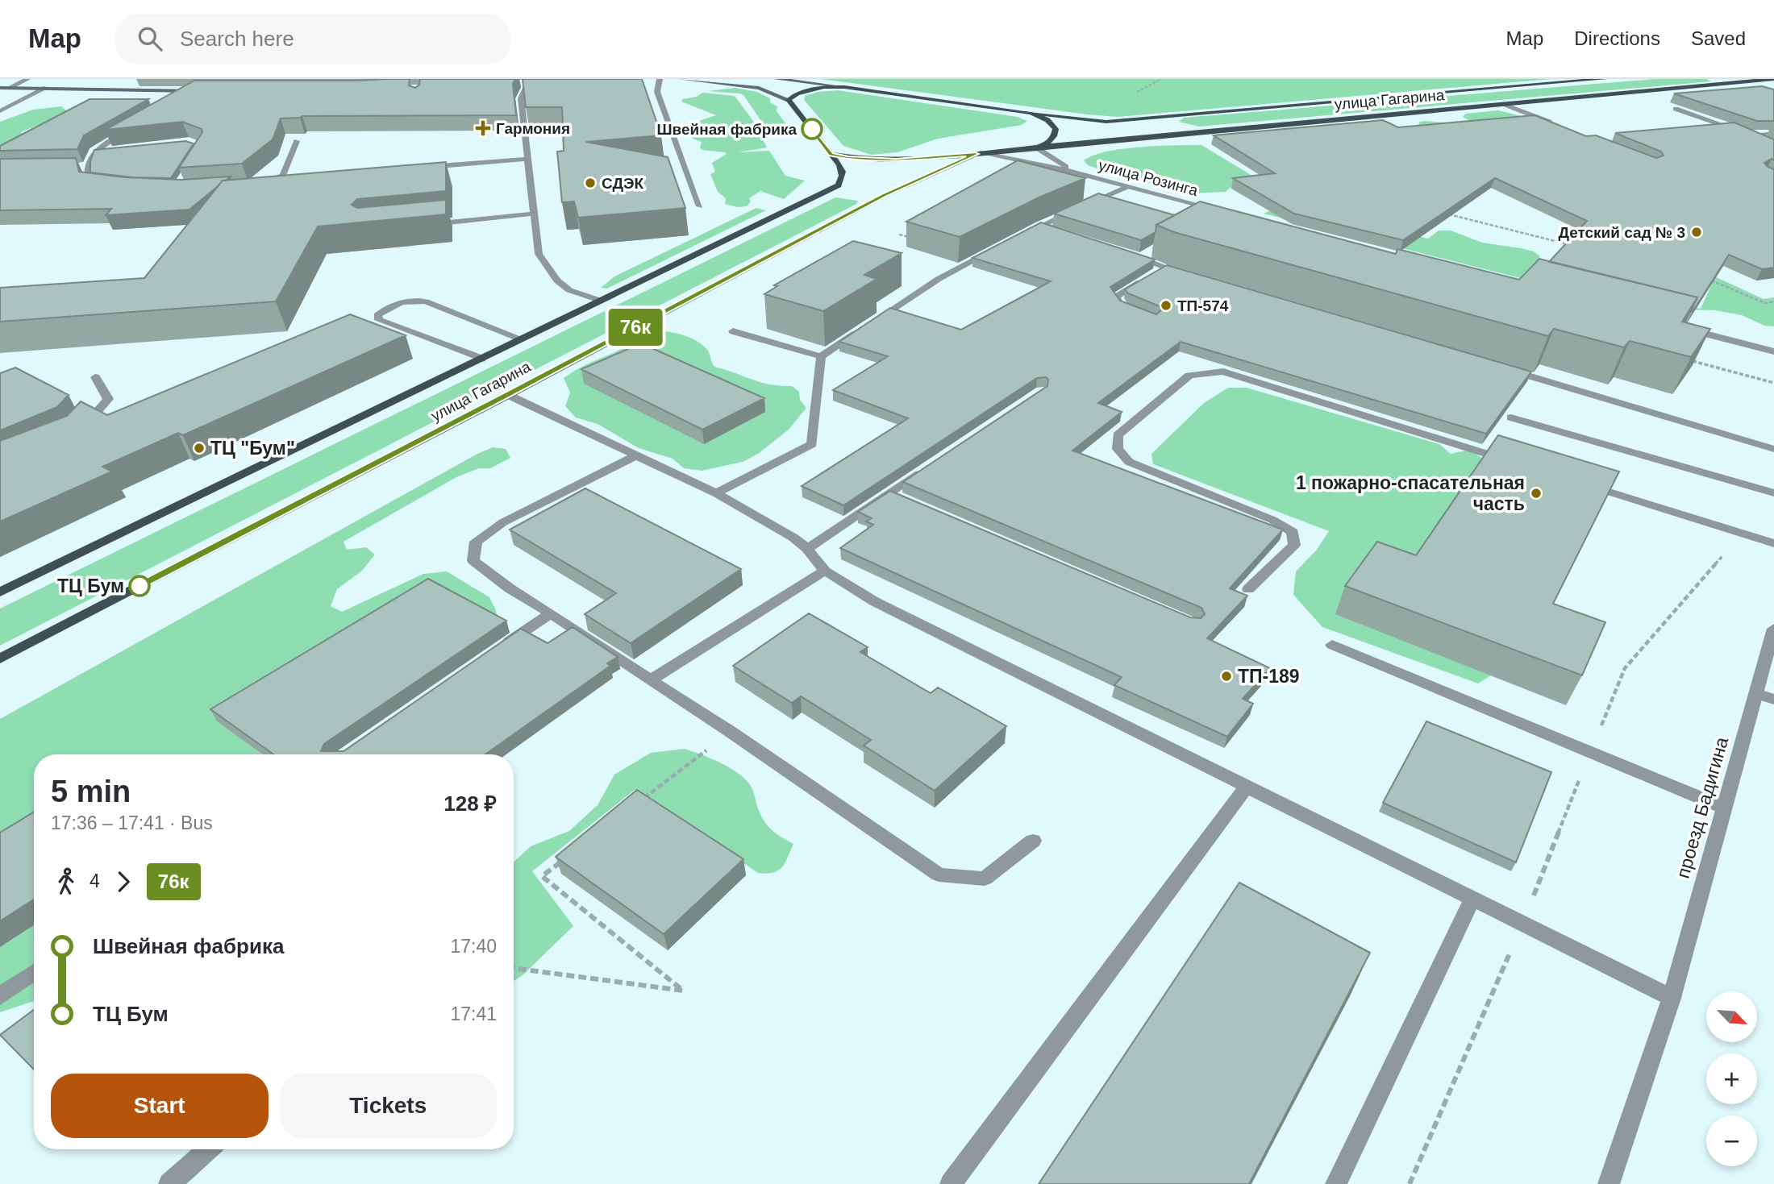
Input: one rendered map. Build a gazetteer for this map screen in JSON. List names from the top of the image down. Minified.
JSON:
{"streets":{"main road":["улица Гагарина"],"street":["улица Розинга","проезд Бадигина"]},"places":{"health":["Гармония"],"other":["Швейная фабрика","СДЭК","Детский сад № 3","ТП-574","ТЦ \"Бум\"","1 пожарно-спасательная часть","ТЦ Бум","ТП-189"]},"lines":["bus line 76к"],"north":"bottom right","page":{"header":"Map","search":"Search here","nav":["Map","Directions","Saved"],"on_map":"76к","heading":["5 min","17:36 – 17:41 · Bus","128 ₽"],"legs":["4","76к"],"list":[{"name":"Швейная фабрика","value":"17:40"},{"name":"ТЦ Бум","value":"17:41"}],"map_buttons":["+","−"],"buttons":["Start","Tickets"]}}
